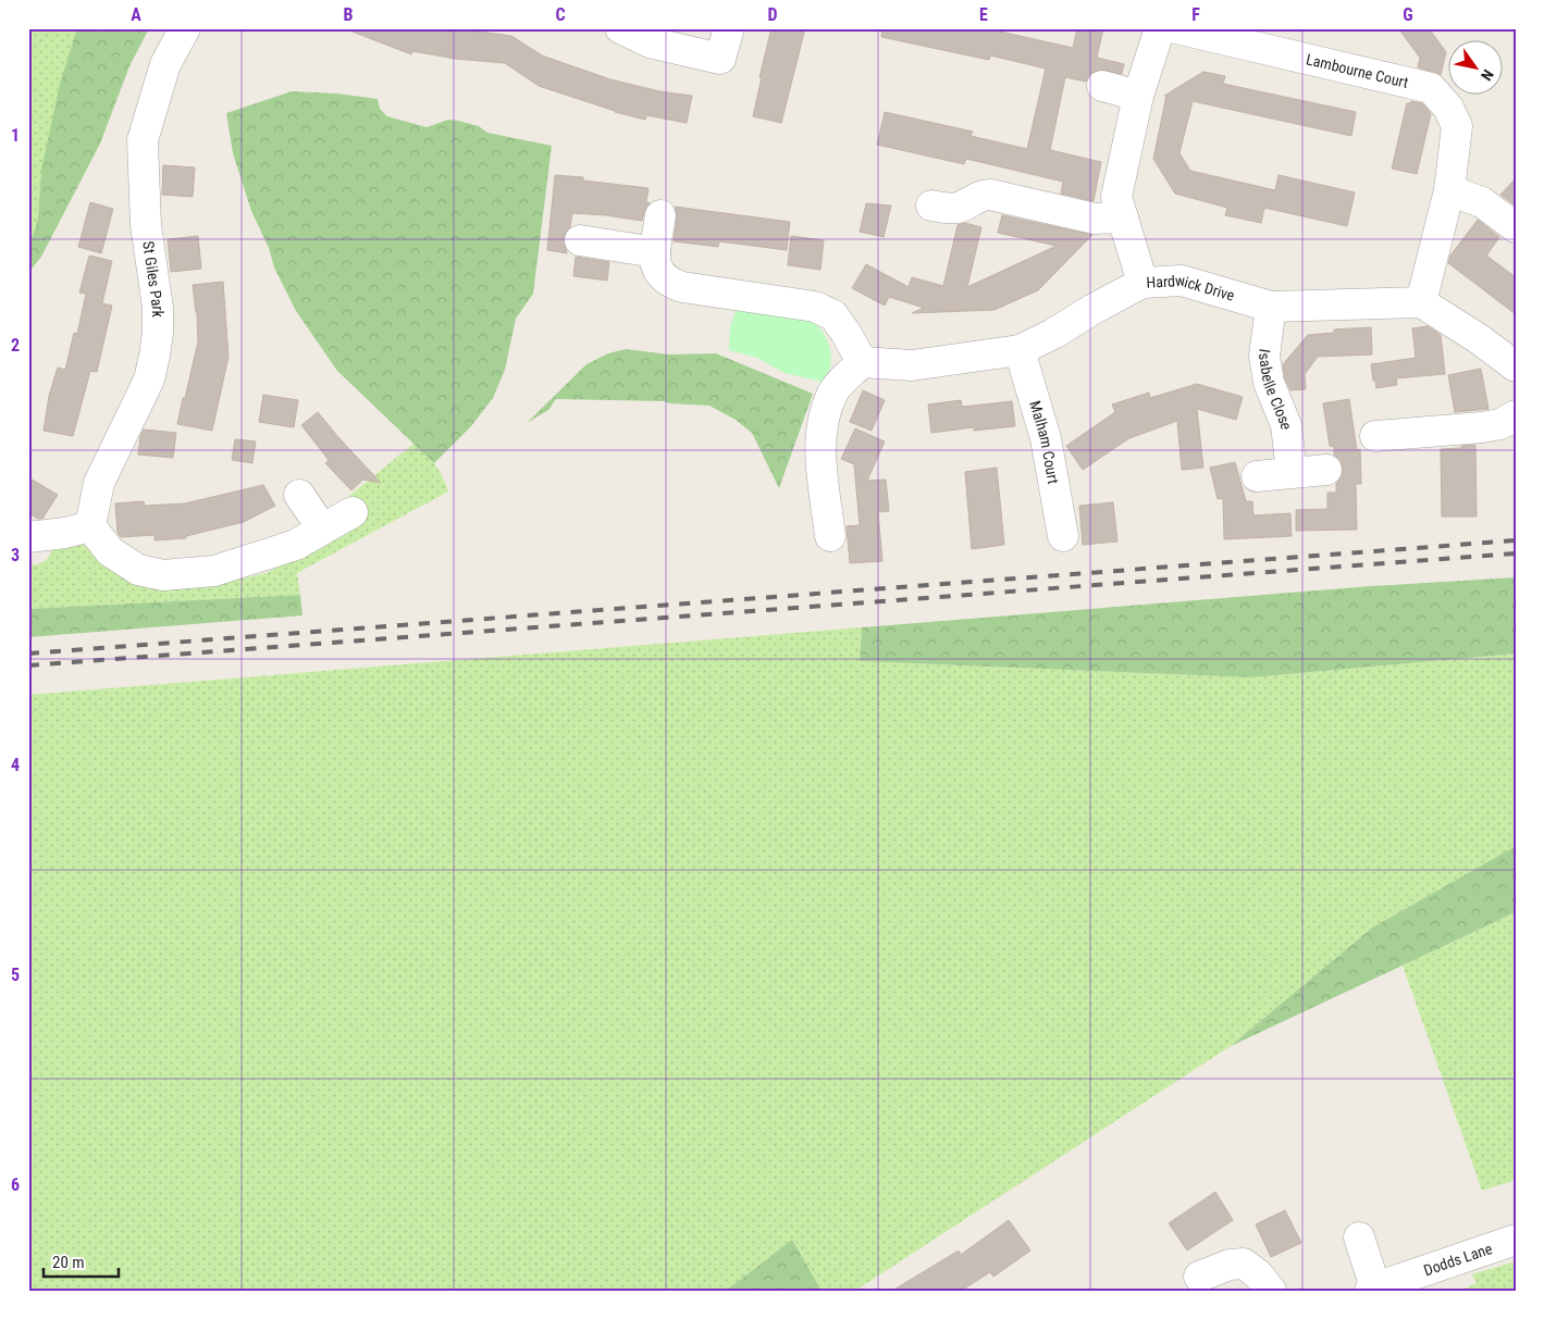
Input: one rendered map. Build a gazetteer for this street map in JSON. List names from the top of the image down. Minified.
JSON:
{"streets":{"street":["Lambourne Court","St Giles Park","Hardwick Drive","Isabelle Close","Malham Court","Dodds Lane"]},"crossings":[["Lambourne Court","Hardwick Drive"],["Hardwick Drive","Isabelle Close"],["Hardwick Drive","Malham Court"]],"scale_bar":"20 m","north":"bottom right","grid":{"columns":["A","B","C","D","E","F","G"],"rows":["1","2","3","4","5","6"]}}
